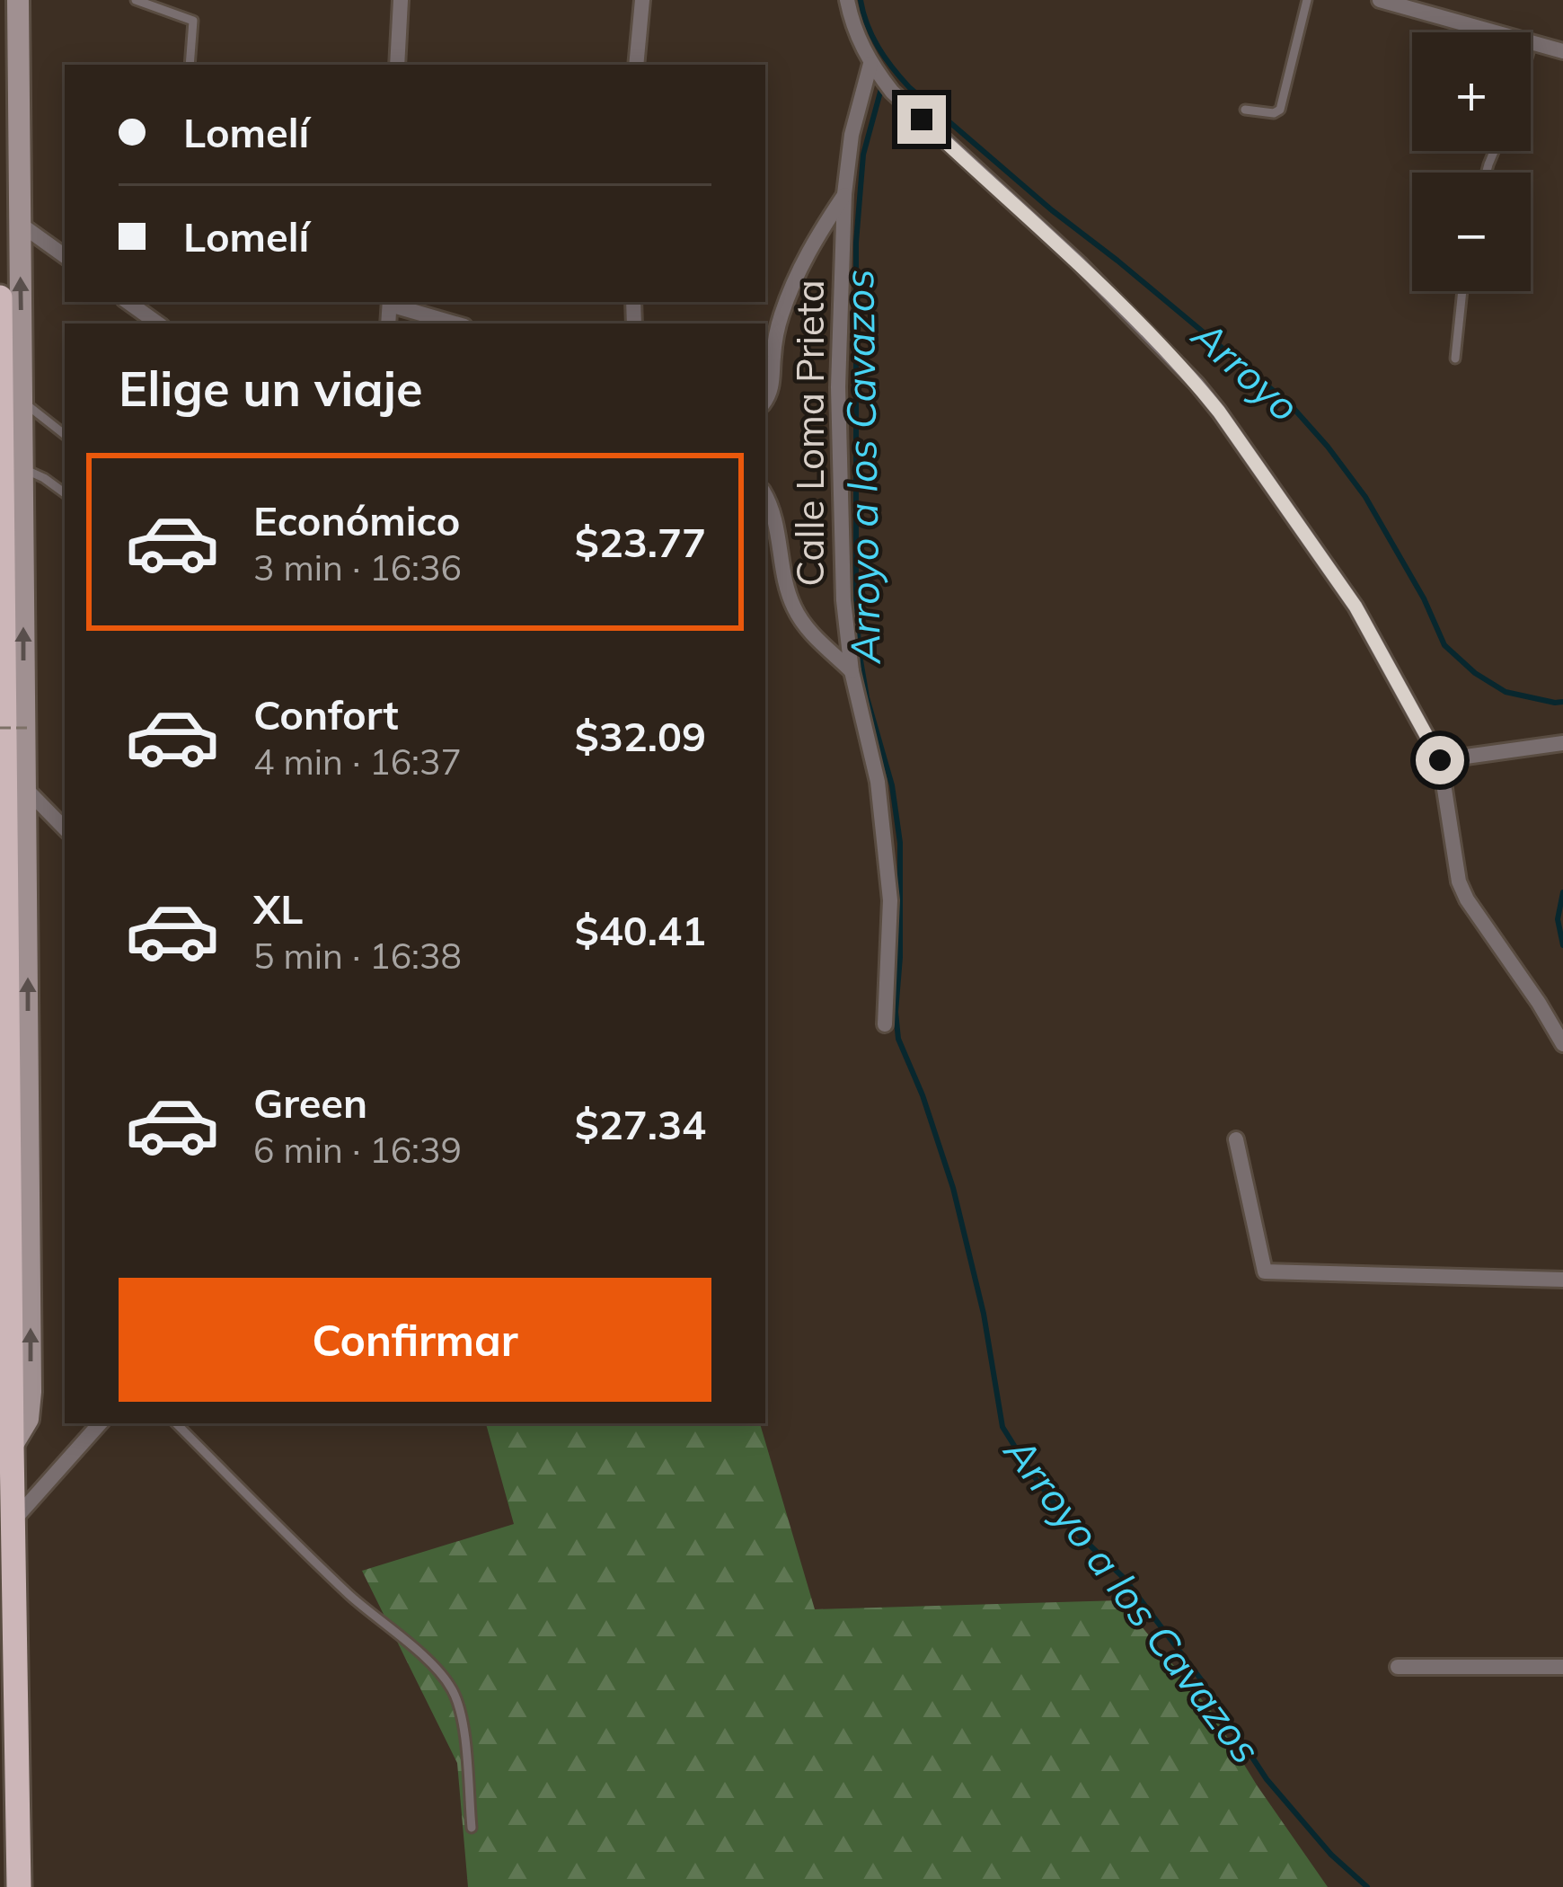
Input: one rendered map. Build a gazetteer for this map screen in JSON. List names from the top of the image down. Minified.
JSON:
{"streets":{"street":["Calle Loma Prieta"]},"water":["Arroyo","Arroyo a los Cavazos"],"page":{"map_buttons":["+","−"],"banner":["Lomelí","Lomelí"],"heading":"Elige un viaje","list":[{"name":"Económico","note":"3 min · 16:36","value":"$23.77"},{"name":"Confort","note":"4 min · 16:37","value":"$32.09"},{"name":"XL","note":"5 min · 16:38","value":"$40.41"},{"name":"Green","note":"6 min · 16:39","value":"$27.34"}],"buttons":"Confirmar"}}
